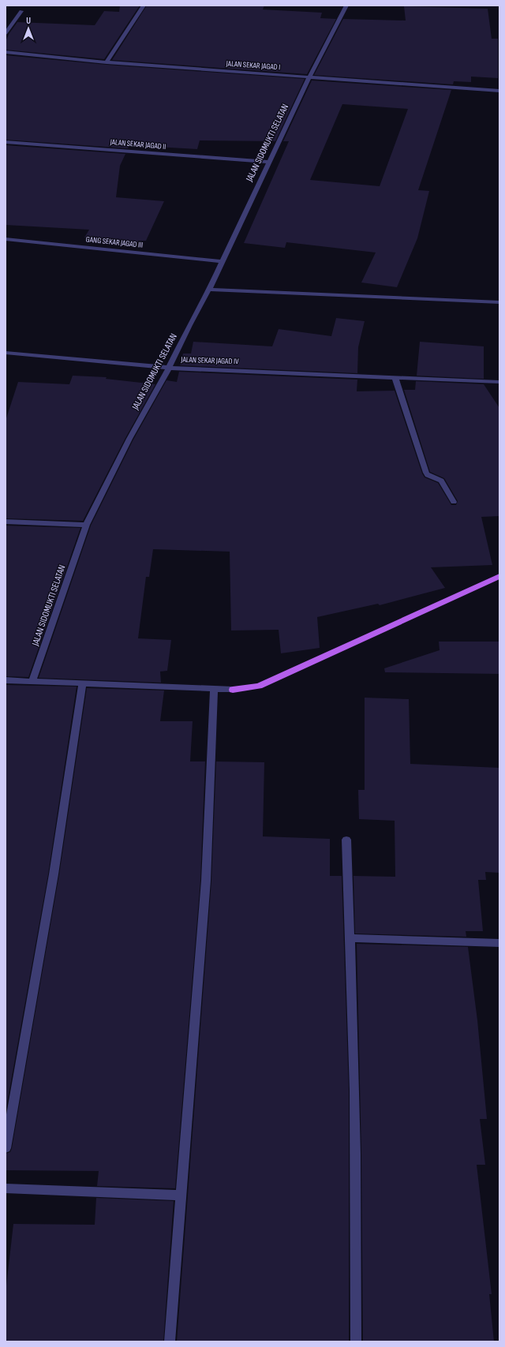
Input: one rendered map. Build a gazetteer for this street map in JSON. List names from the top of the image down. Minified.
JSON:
{"streets":{"street":["JALAN SEKAR JAGAD I","JALAN SIDOMUKTI SELATAN","JALAN SEKAR JAGAD II","GANG SEKAR JAGAD III","JALAN SEKAR JAGAD IV"]},"crossings":[["JALAN SEKAR JAGAD I","JALAN SIDOMUKTI SELATAN"],["JALAN SIDOMUKTI SELATAN","JALAN SEKAR JAGAD II"],["JALAN SIDOMUKTI SELATAN","GANG SEKAR JAGAD III"],["JALAN SIDOMUKTI SELATAN","JALAN SEKAR JAGAD IV"]],"north":"top"}
